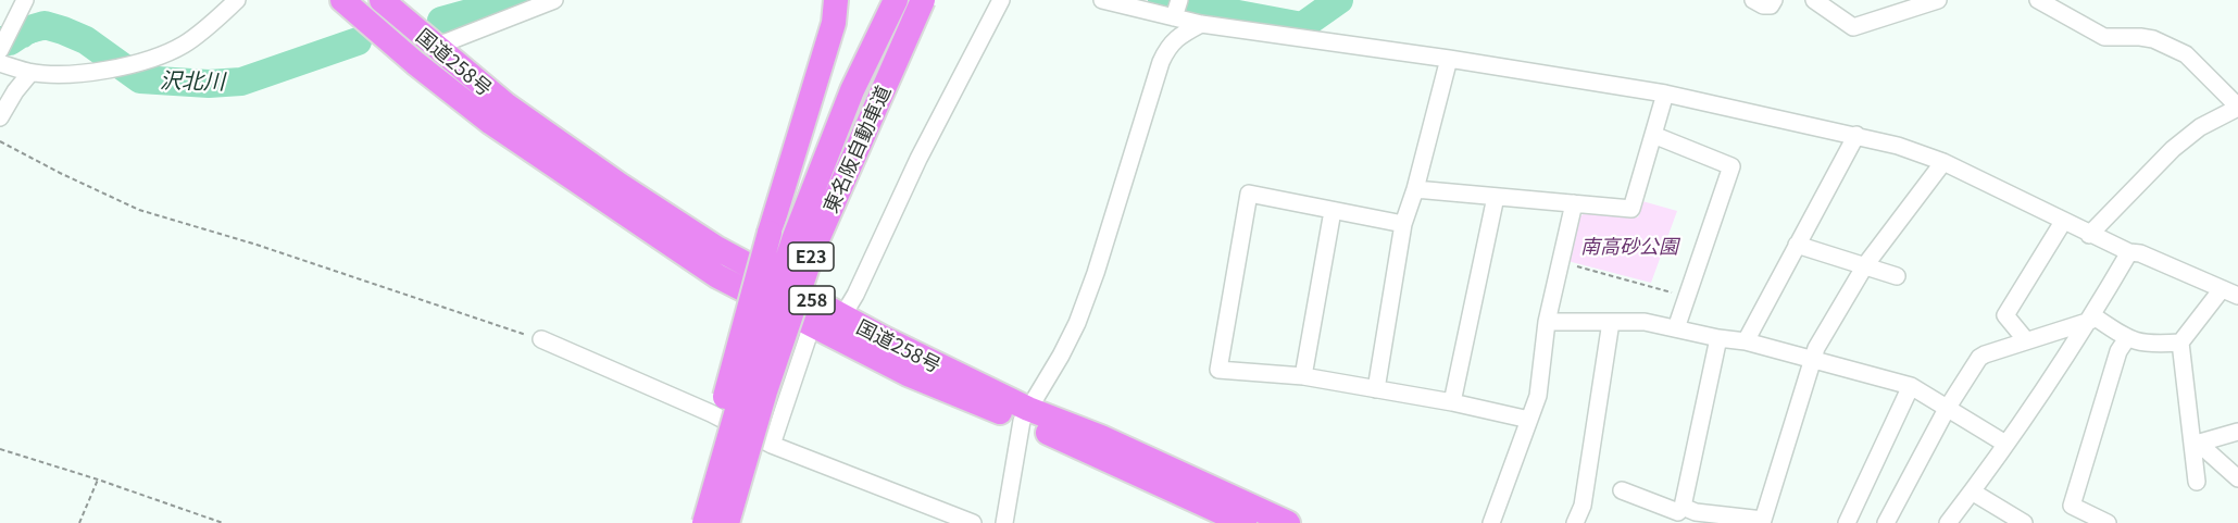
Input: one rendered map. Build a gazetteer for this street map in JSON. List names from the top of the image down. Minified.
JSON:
{"streets":{"highway":["国道258号","東名阪自動車道","E23","258"]},"water":["沢北川"],"parks":["南高砂公園"]}
